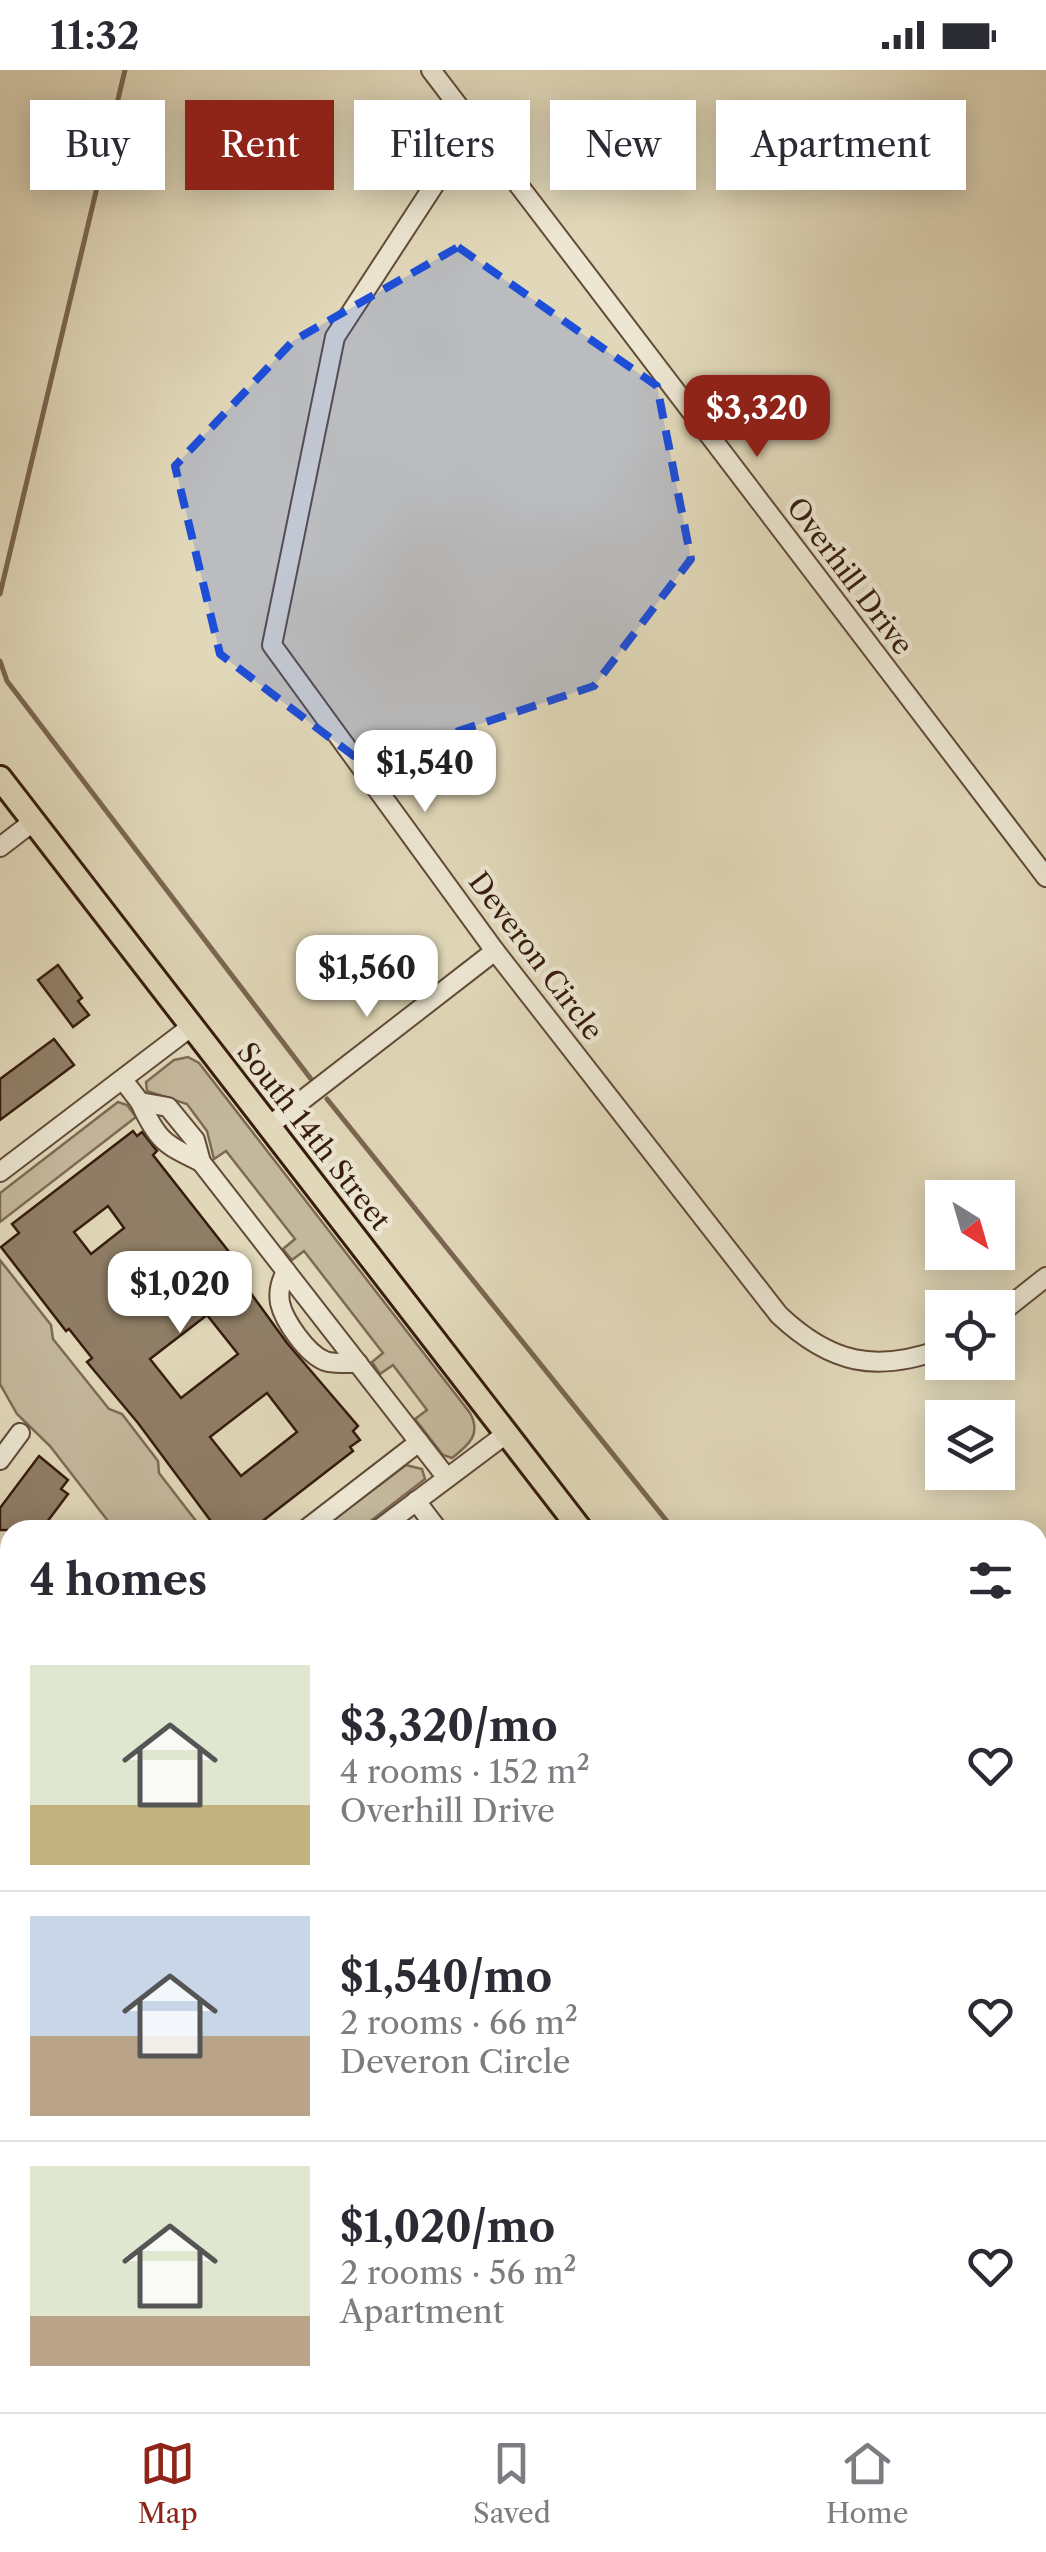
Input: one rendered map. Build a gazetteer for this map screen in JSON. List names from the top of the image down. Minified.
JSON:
{"streets":{"main road":["South 14th Street"],"street":["Overhill Drive","Deveron Circle"]},"north":"bottom right","page":{"status":"11:32","chip":["Buy","Rent","Filters","New","Apartment"],"price":["$3,320","$1,540","$1,560","$1,020"],"heading":"4 homes","list":[{"name":"$3,320/mo","note":"4 rooms · 152 m² · Overhill Drive"},{"name":"$1,540/mo","note":"2 rooms · 66 m² · Deveron Circle"},{"name":"$1,020/mo","note":"2 rooms · 56 m² · Apartment"}],"tabs":["Map","Saved","Home"]}}
